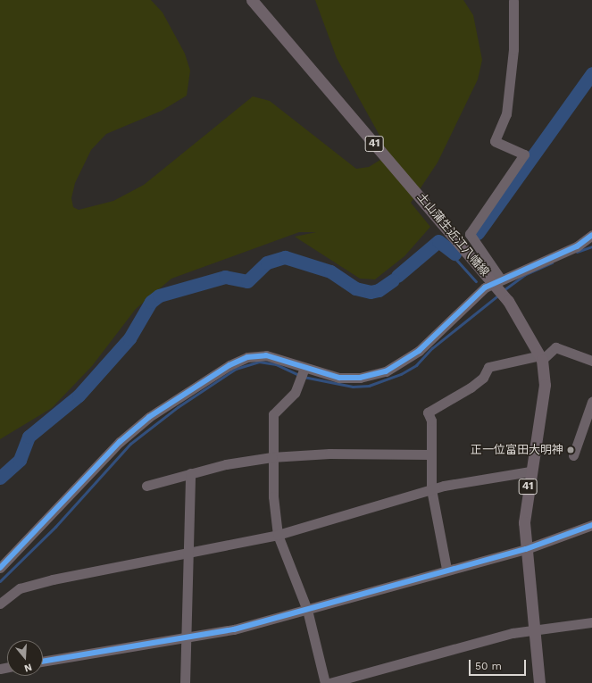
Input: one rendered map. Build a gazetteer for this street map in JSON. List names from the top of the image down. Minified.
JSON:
{"streets":{"main road":["41","土山蒲生近江八幡線"]},"places":["正一位富田大明神"],"scale_bar":"50 m","north":"bottom"}
